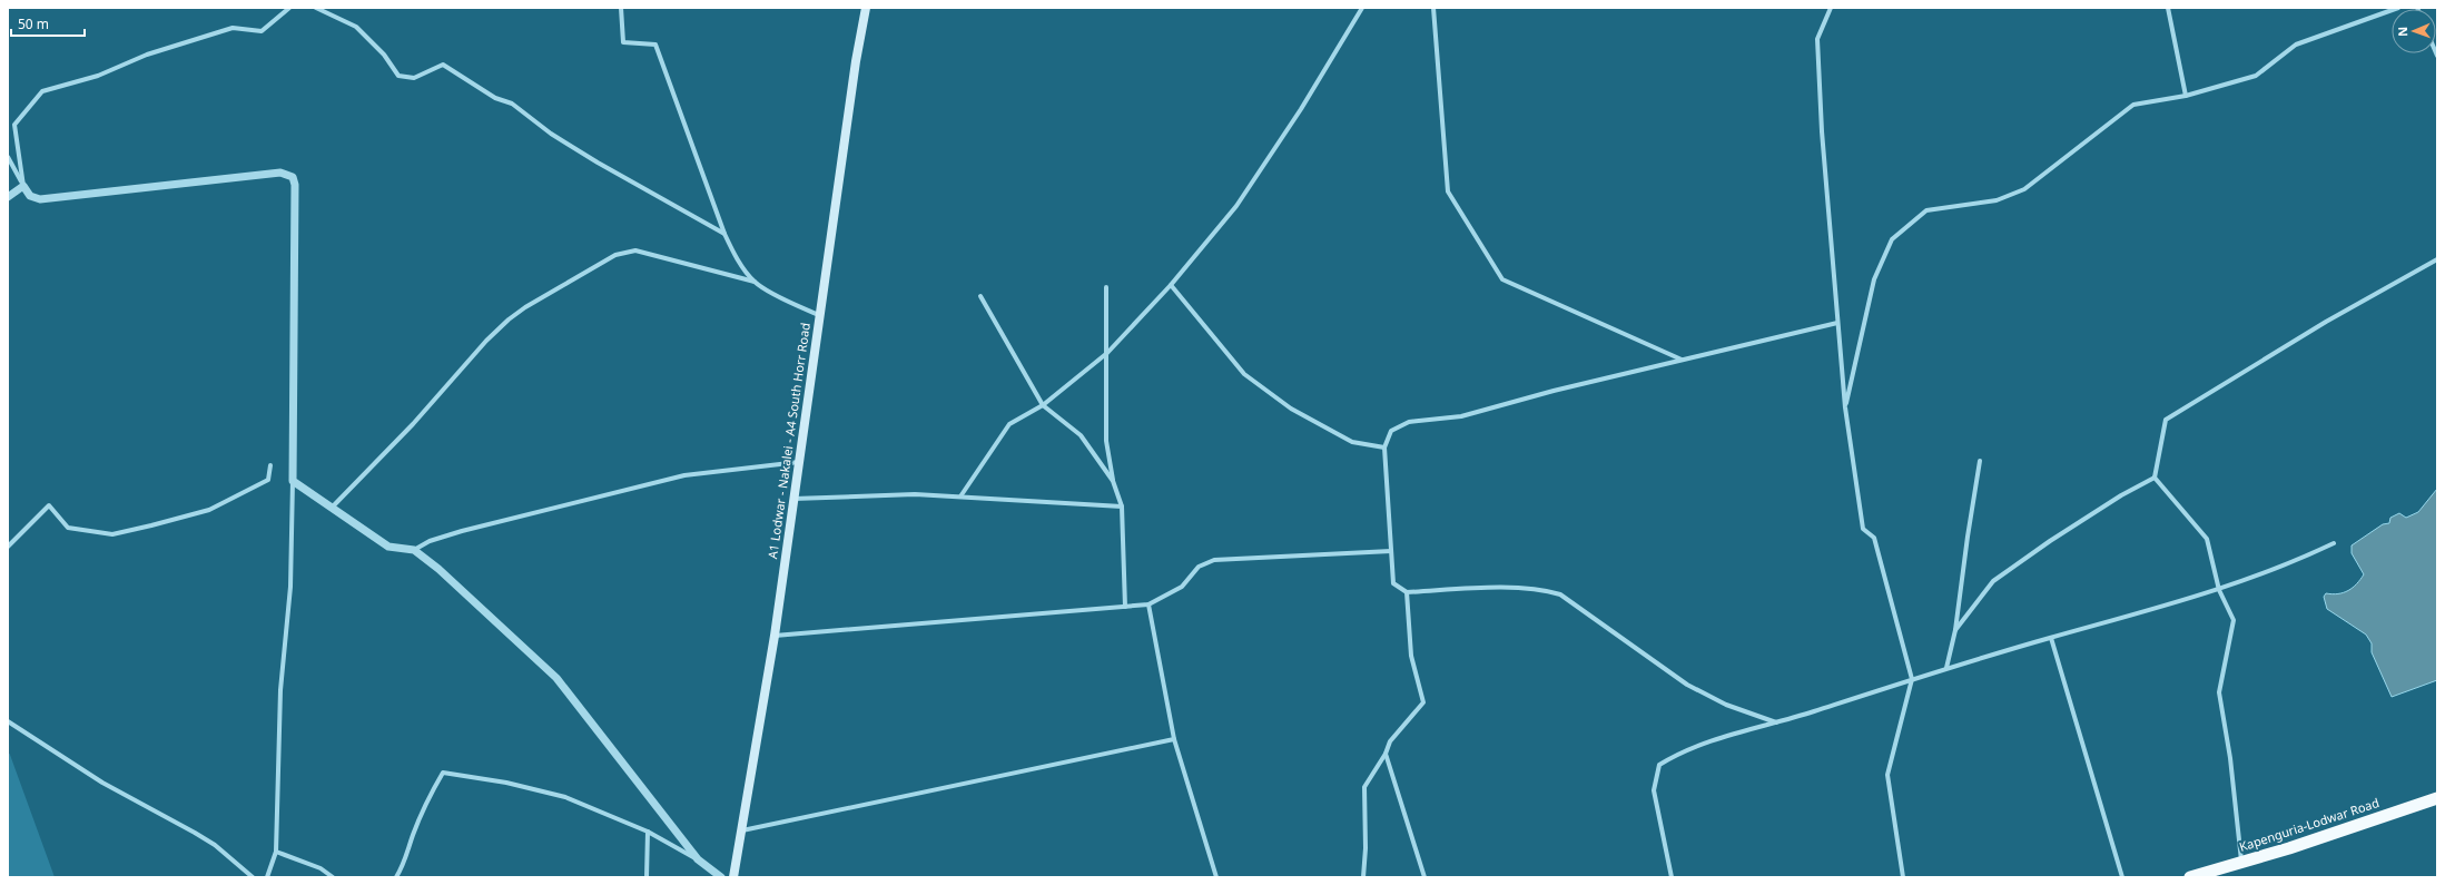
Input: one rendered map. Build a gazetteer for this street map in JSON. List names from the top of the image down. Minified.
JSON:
{"streets":{"highway":["Kapenguria-Lodwar Road"],"main road":["A1 Lodwar - Nakalei - A4 South Horr Road"]},"scale_bar":"50 m","north":"left"}
